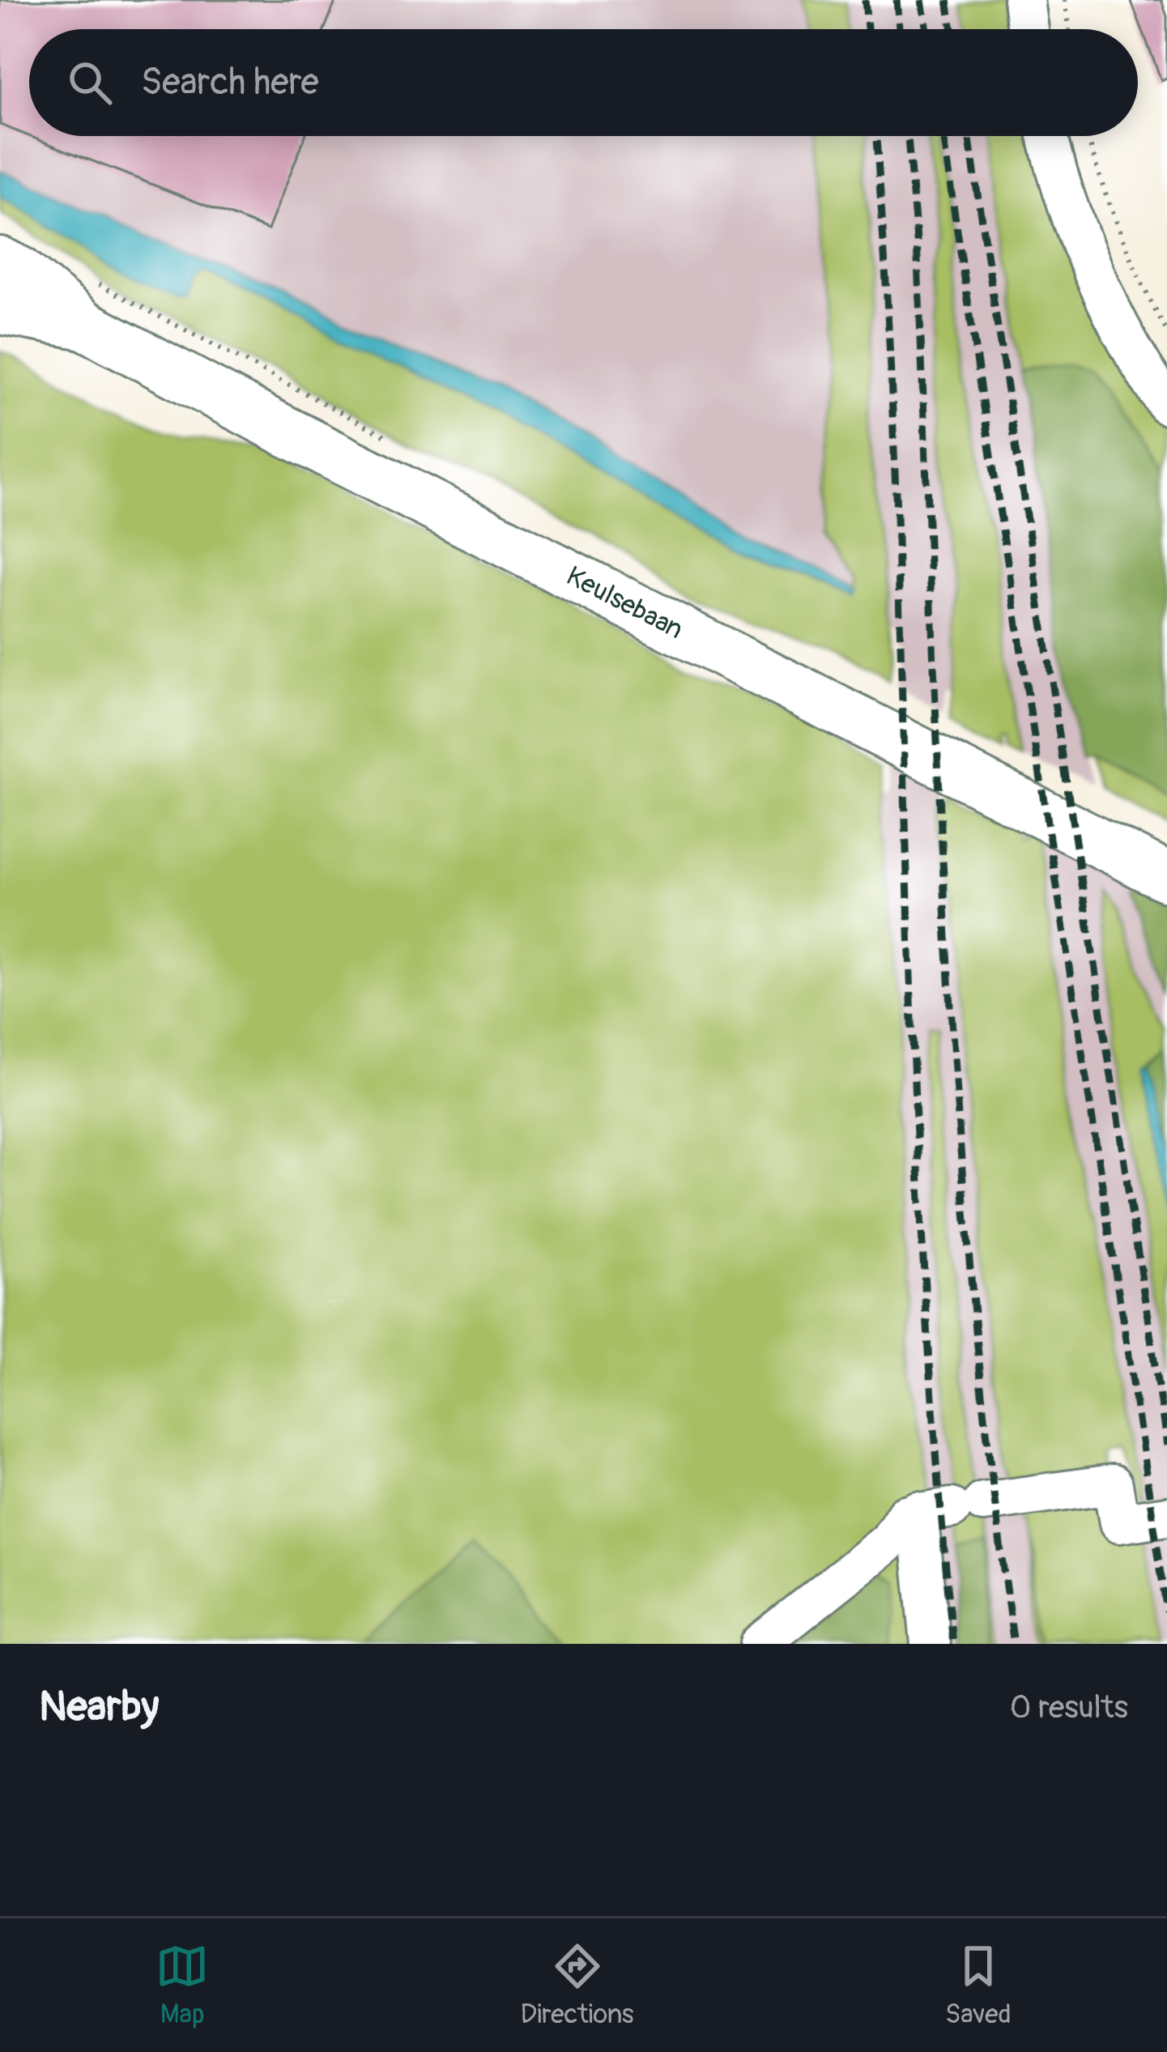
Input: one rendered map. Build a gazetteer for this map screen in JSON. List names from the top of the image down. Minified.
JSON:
{"streets":{"main road":["Keulsebaan"]},"page":{"search":"Search here","heading":["Nearby","0 results"],"nav":["Map","Directions","Saved"]}}
